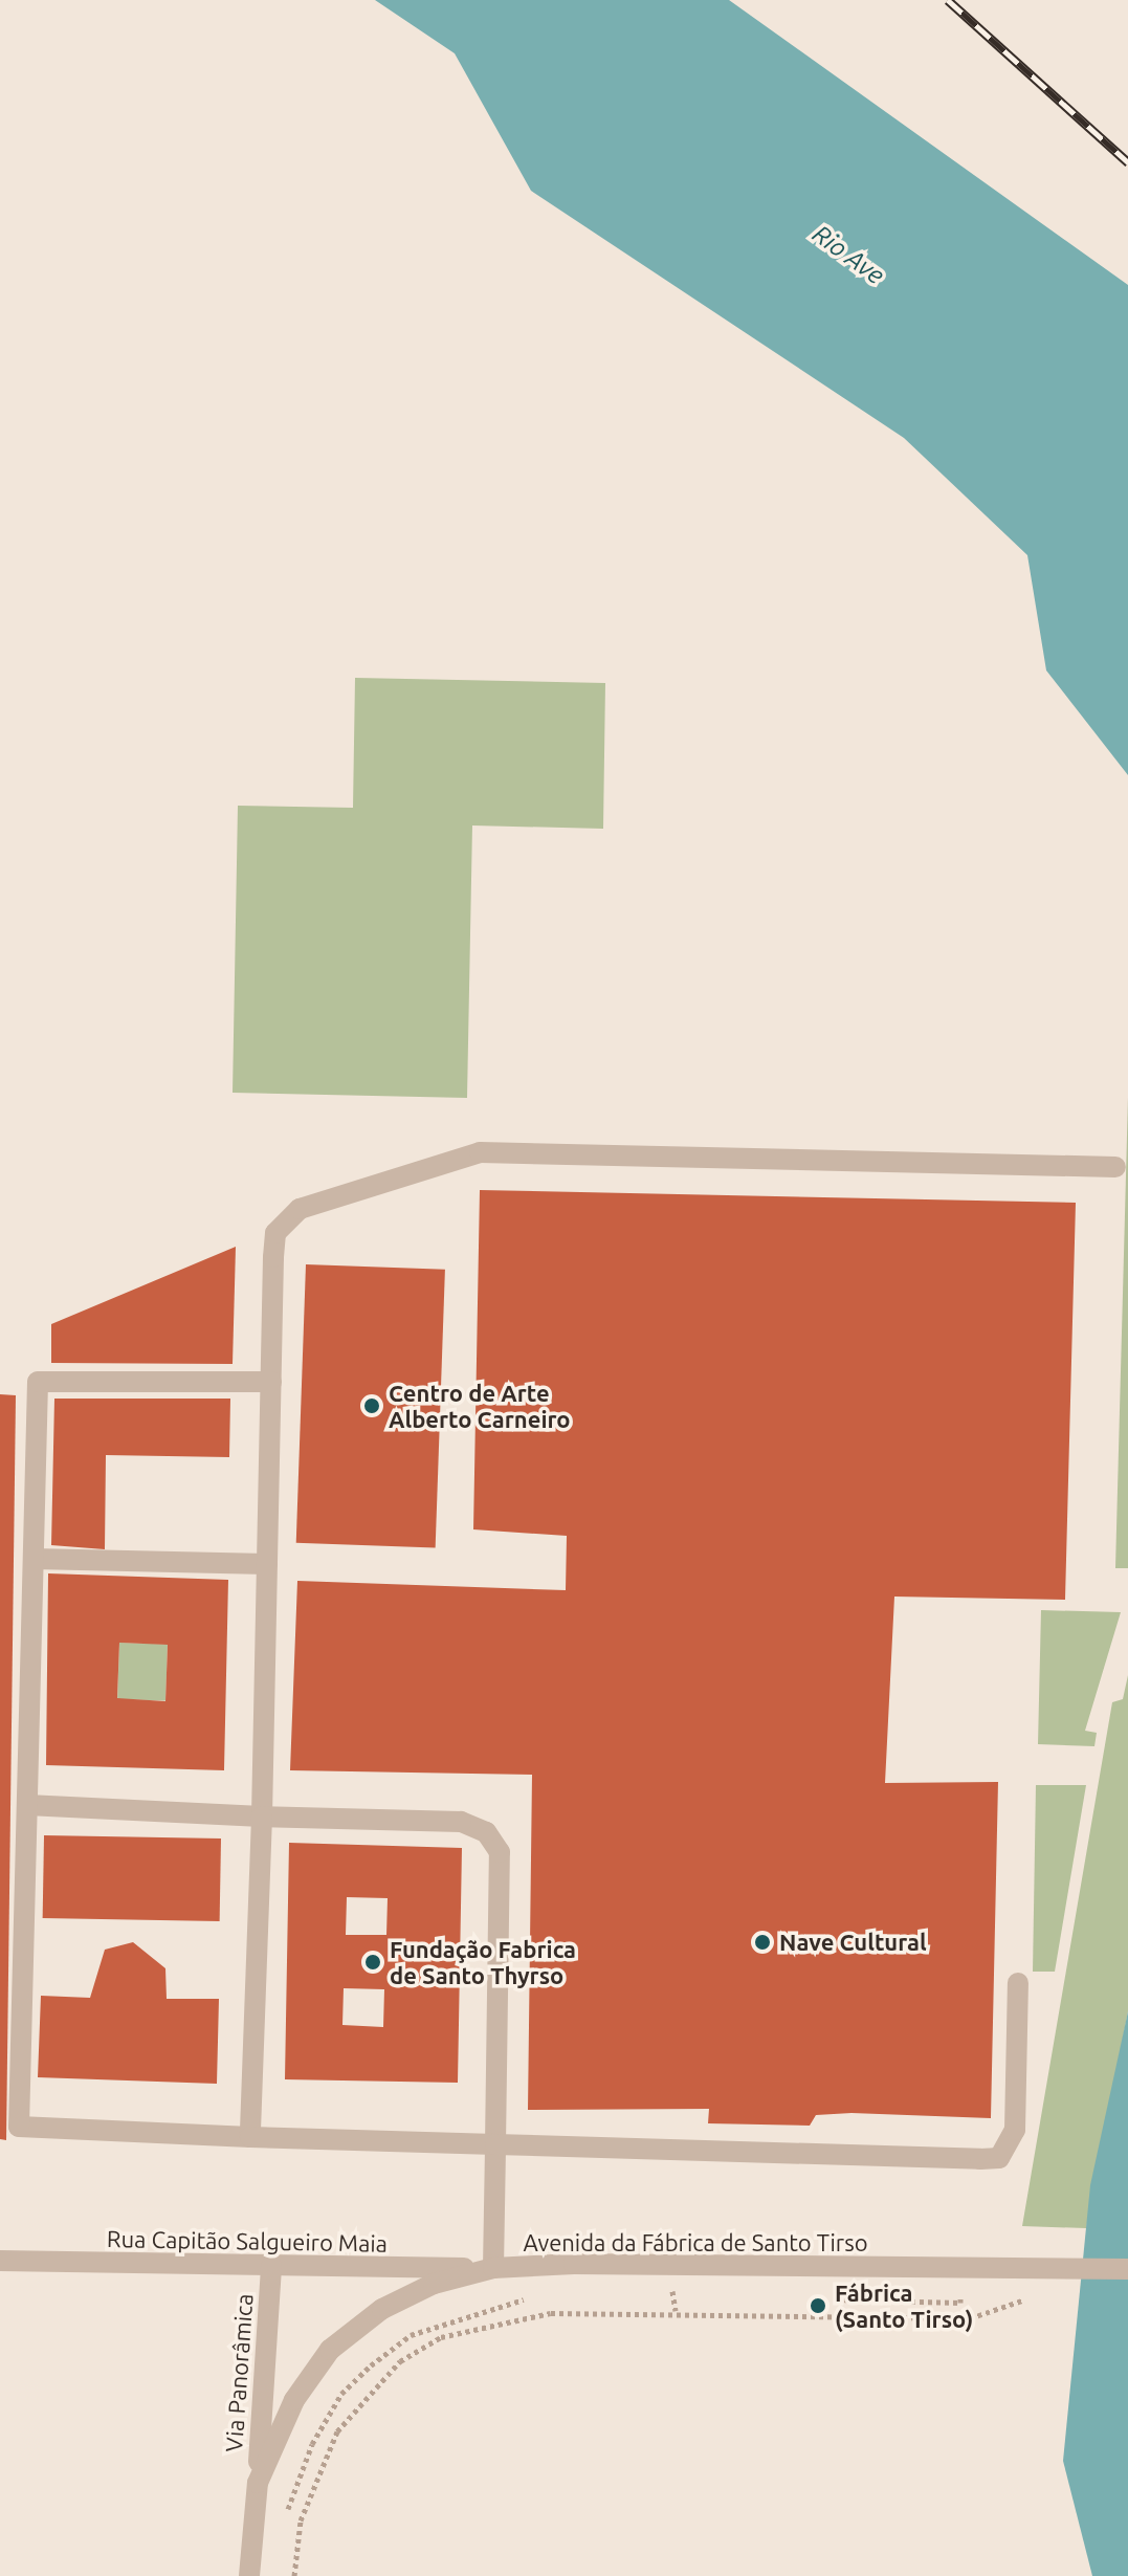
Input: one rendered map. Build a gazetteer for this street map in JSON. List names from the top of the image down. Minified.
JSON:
{"streets":{"street":["Rua Capitão Salgueiro Maia","Avenida da Fábrica de Santo Tirso","Via Panorâmica"]},"crossings":[["Rua Capitão Salgueiro Maia","Avenida da Fábrica de Santo Tirso"],["Rua Capitão Salgueiro Maia","Via Panorâmica"],["Avenida da Fábrica de Santo Tirso","Via Panorâmica"]],"water":["Rio Ave"],"places":["Centro de Arte Alberto Carneiro","Nave Cultural","Fundação Fabrica de Santo Thyrso","Fábrica (Santo Tirso)"]}
